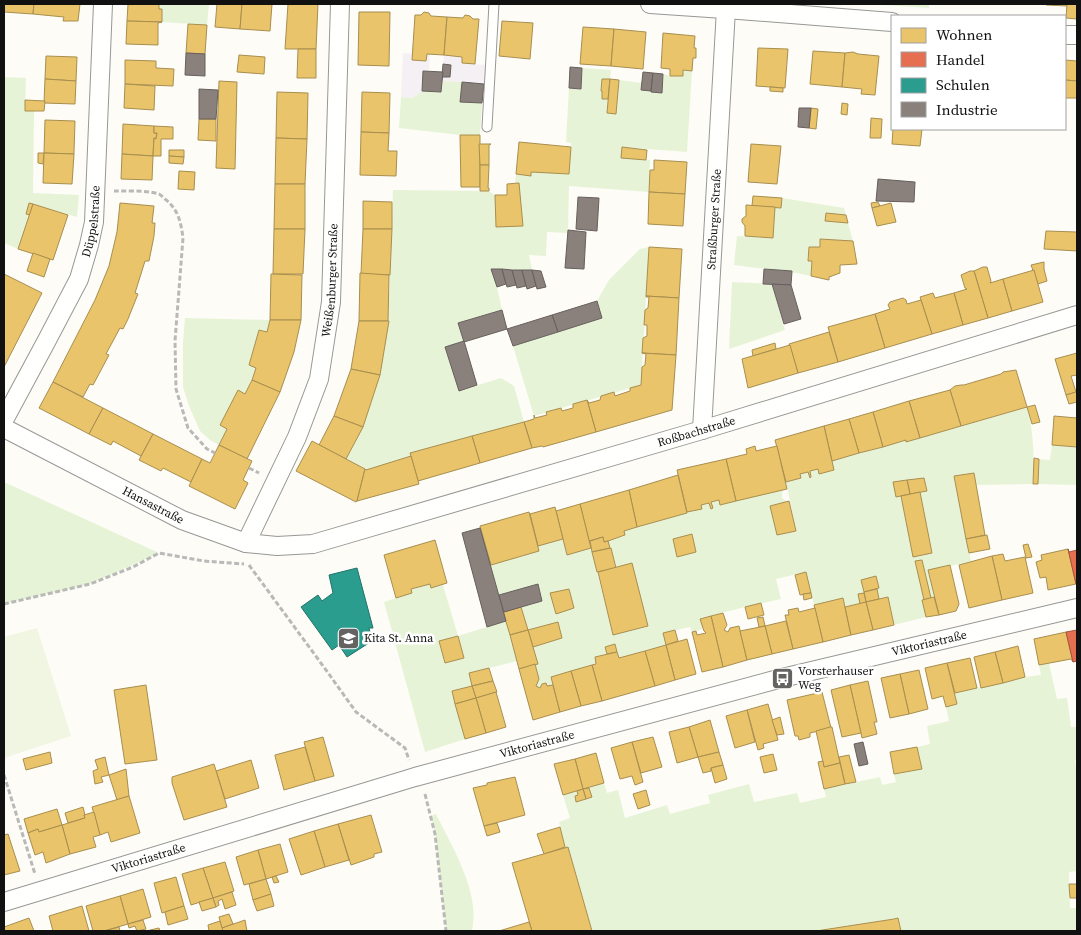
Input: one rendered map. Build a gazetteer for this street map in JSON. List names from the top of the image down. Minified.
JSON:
{"streets":{"street":["Straßburger Straße","Düppelstraße","Weißenburger Straße","Roßbachstraße","Hansastraße","Viktoriastraße"]},"crossings":[["Straßburger Straße","Roßbachstraße"],["Weißenburger Straße","Hansastraße"],["Roßbachstraße","Hansastraße"]],"places":{"school or university":["Kita St. Anna"],"bus stop":["Vorsterhauser Weg"]},"legend":["Wohnen","Handel","Schulen","Industrie"]}
